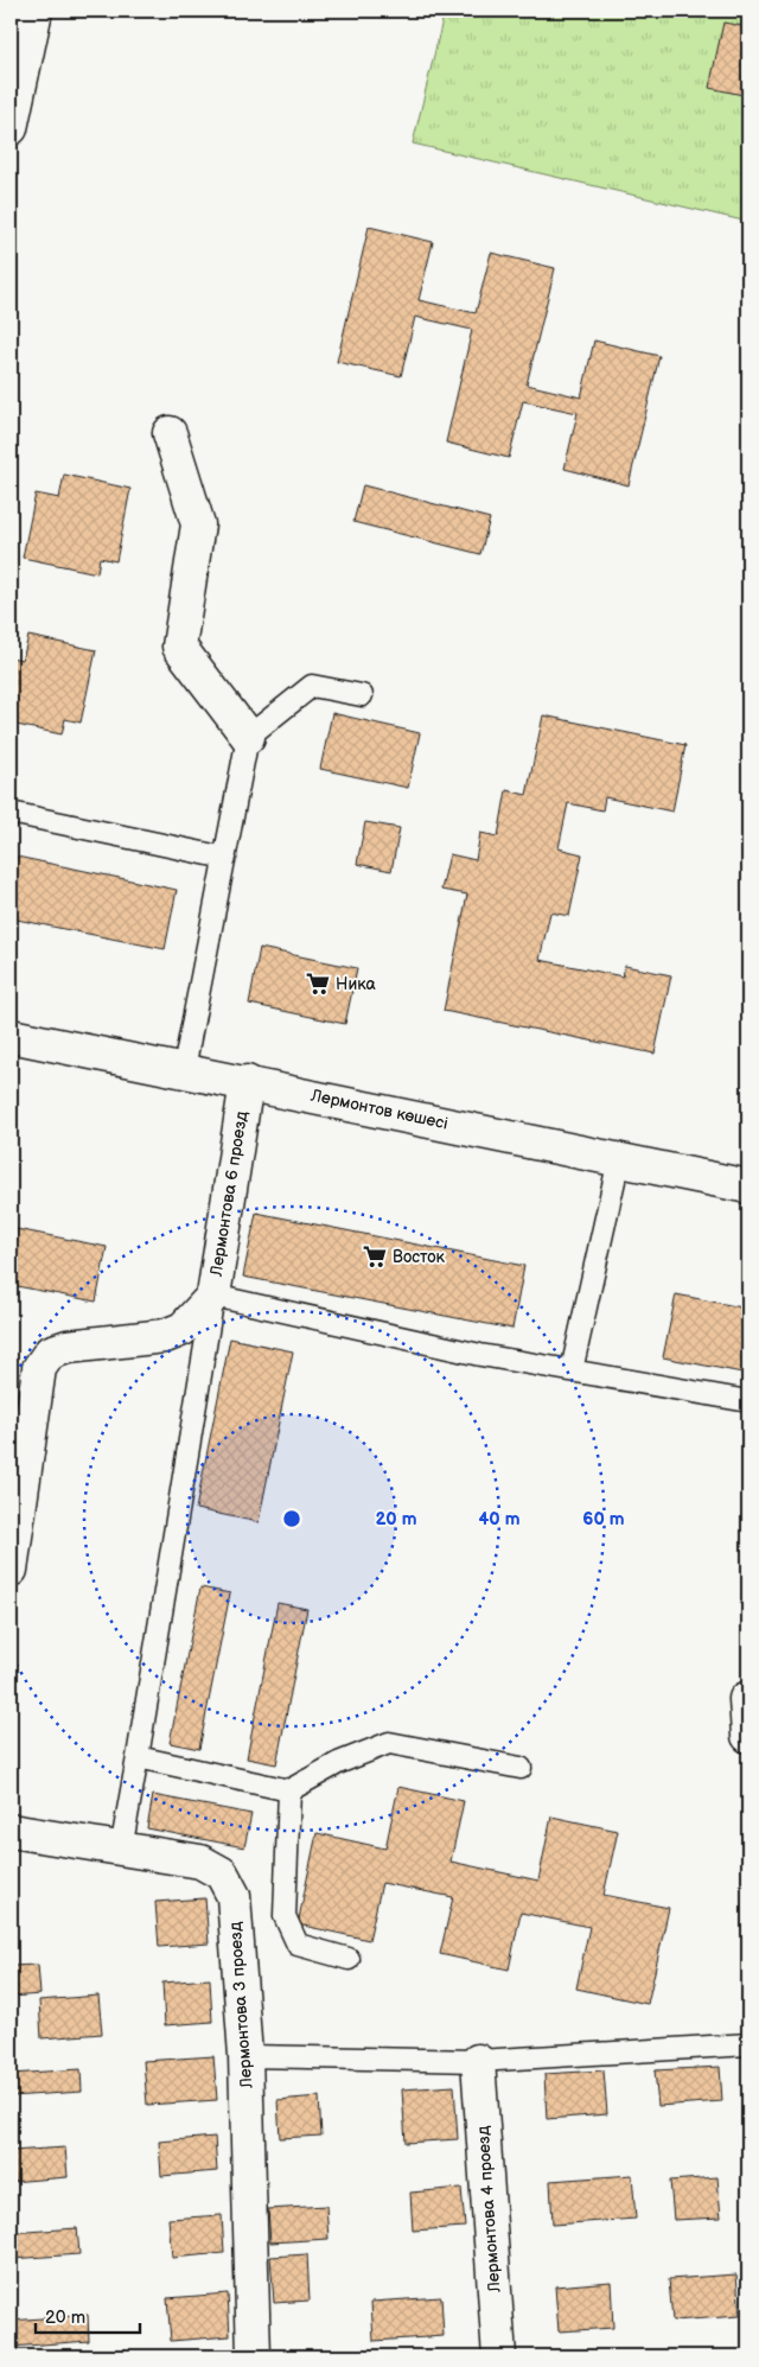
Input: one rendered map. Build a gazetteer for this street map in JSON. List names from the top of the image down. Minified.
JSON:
{"streets":{"street":["Лермонтов көшесі","Лермонтова 6 проезд","Лермонтова 3 проезд","Лермонтова 4 проезд"]},"crossings":[["Лермонтов көшесі","Лермонтова 6 проезд"]],"places":{"supermarket":["Ника","Восток"]},"scale_bar":"20 m","rings":["20 m","40 m","60 m"]}
